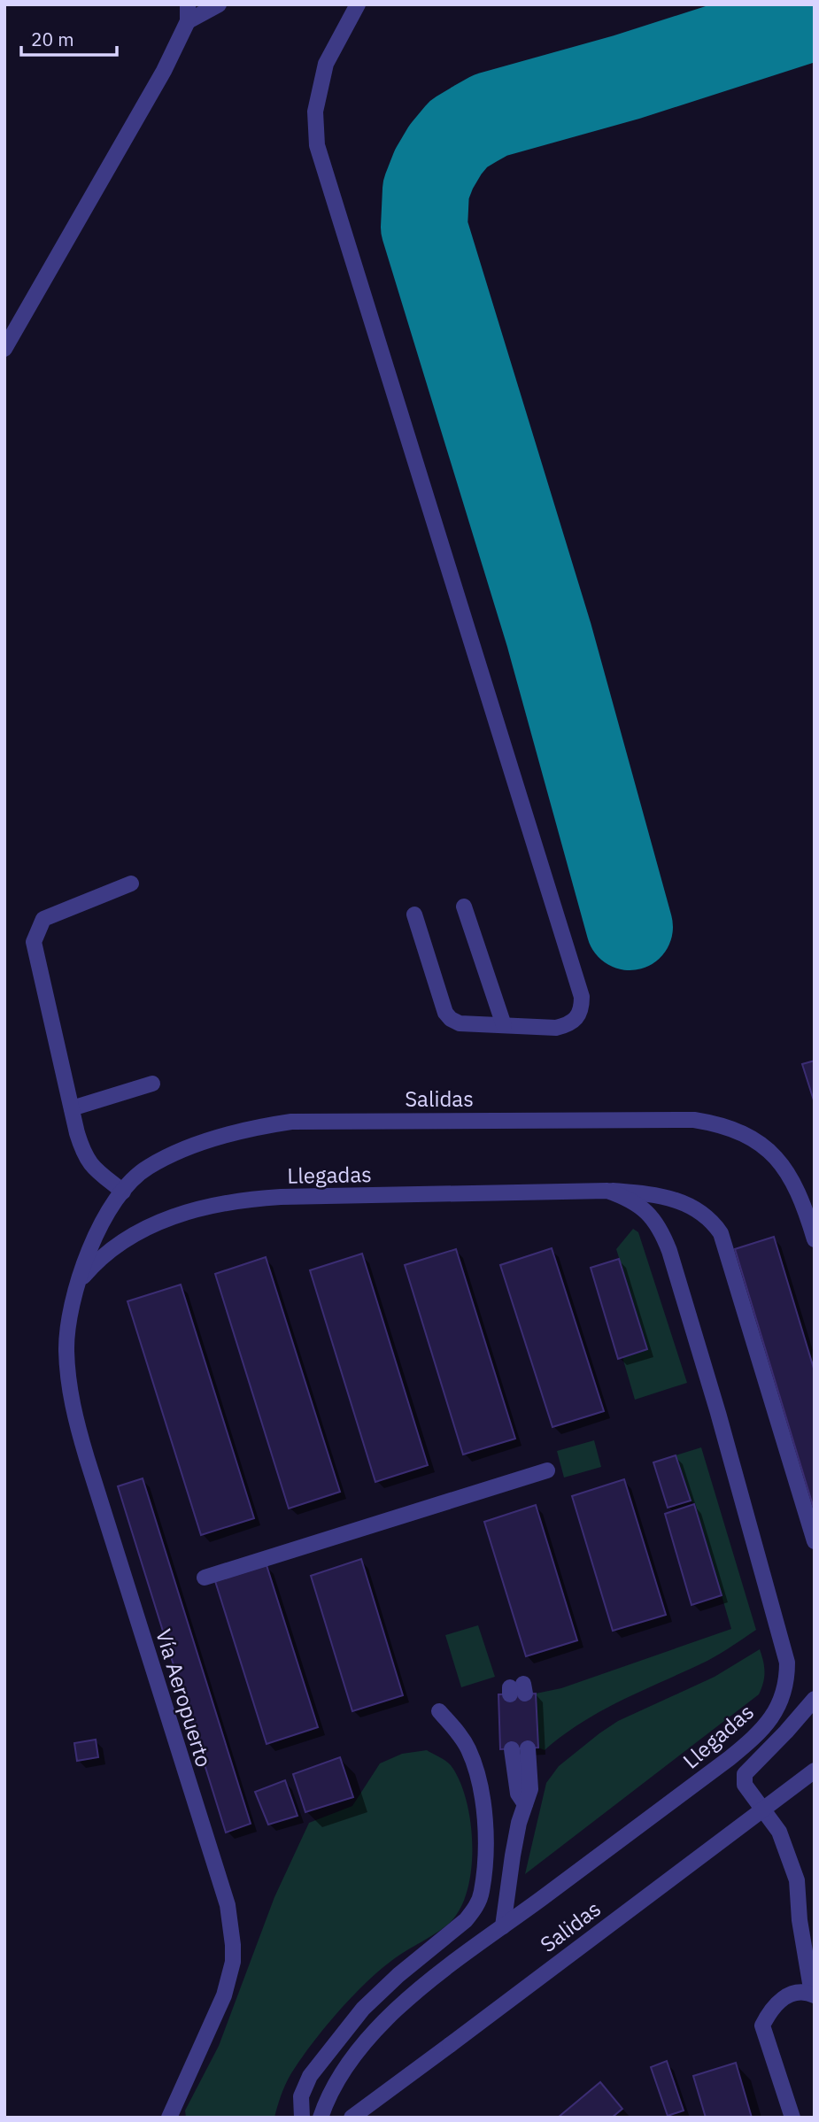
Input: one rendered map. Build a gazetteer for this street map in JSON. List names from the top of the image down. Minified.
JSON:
{"streets":{"street":["Salidas","Llegadas","Vía Aeropuerto"]},"crossings":[["Salidas","Llegadas"],["Salidas","Vía Aeropuerto"],["Llegadas","Vía Aeropuerto"]],"scale_bar":"20 m"}
